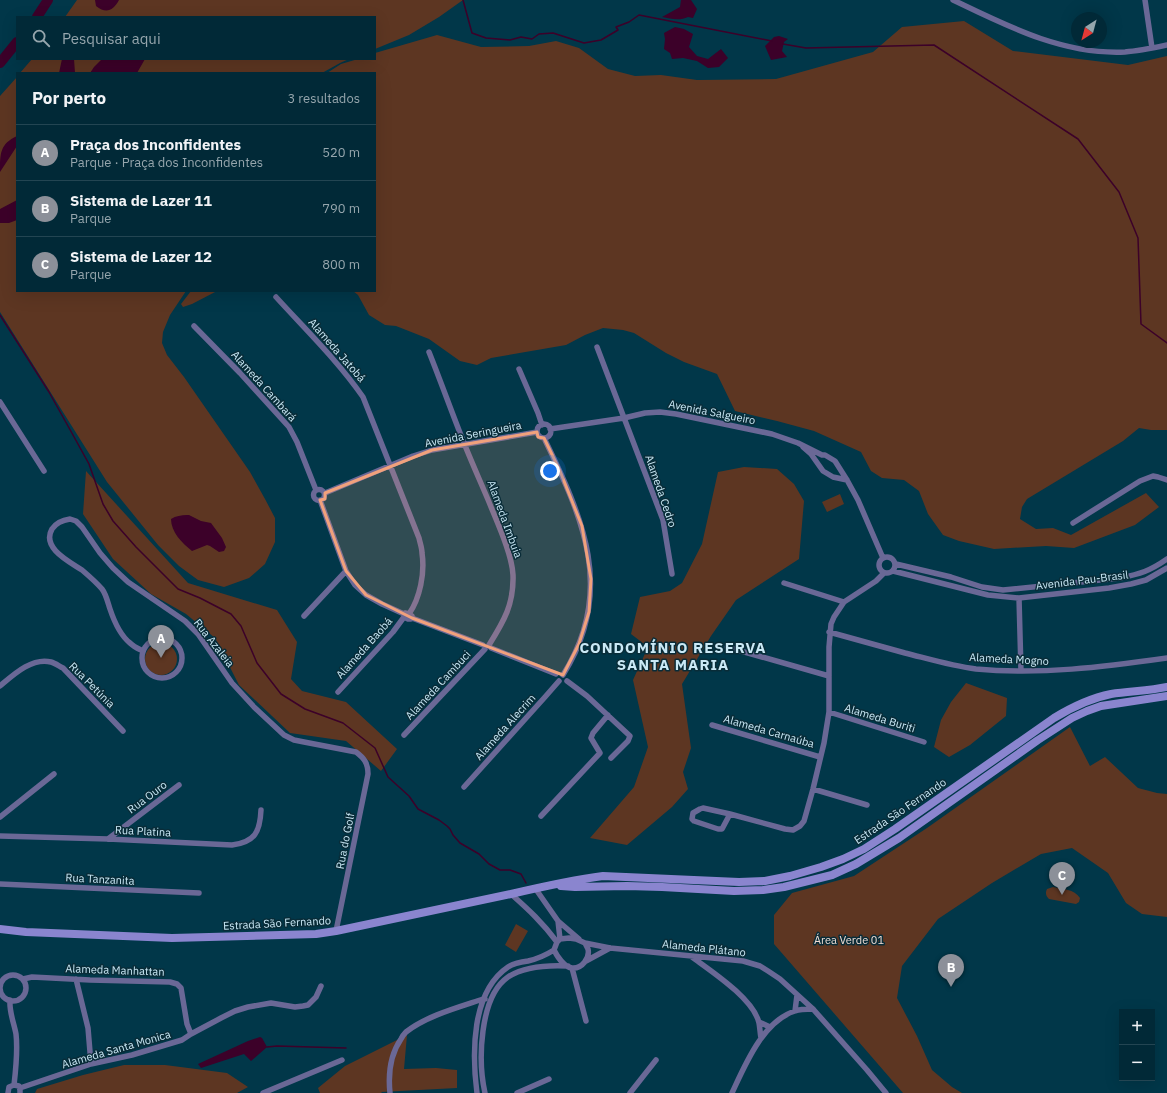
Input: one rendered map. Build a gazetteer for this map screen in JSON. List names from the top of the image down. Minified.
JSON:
{"streets":{"main road":["Estrada São Fernando"],"street":["Alameda Jatobá","Alameda Cambará","Avenida Salgueiro","Avenida Seringueira","Alameda Cedro","Alameda Imbuia","Avenida Pau-Brasil","Rua Azaleia","Alameda Baobá","Alameda Mogno","Rua Petúnia","Alameda Cambuci","Alameda Buriti","Alameda Alecrim","Alameda Carnaúba","Rua Ouro","Rua Platina","Rua do Golf","Rua Tanzanita","Alameda Plátano","Alameda Manhattan","Alameda Santa Monica"]},"crossings":[["Alameda Jatobá","Avenida Seringueira"],["Alameda Jatobá","Alameda Baobá"],["Alameda Cambará","Avenida Seringueira"],["Avenida Salgueiro","Avenida Seringueira"],["Avenida Salgueiro","Alameda Cedro"],["Avenida Seringueira","Alameda Imbuia"],["Alameda Imbuia","Alameda Cambuci"],["Rua Azaleia","Rua do Golf"],["Rua Ouro","Rua Platina"],["Estrada São Fernando","Rua do Golf"],["Alameda Manhattan","Alameda Santa Monica"]],"districts":["CONDOMÍNIO RESERVA SANTA MARIA"],"parks":["Área Verde 01"],"north":"bottom left","page":{"search":"Pesquisar aqui","heading":["Por perto","3 resultados"],"list":[{"mark":"A","name":"Praça dos Inconfidentes","note":"Parque · Praça dos Inconfidentes","value":"520 m"},{"mark":"B","name":"Sistema de Lazer 11","note":"Parque","value":"790 m"},{"mark":"C","name":"Sistema de Lazer 12","note":"Parque","value":"800 m"}],"pins":["A","C","B"],"map_buttons":["+","−"]}}
